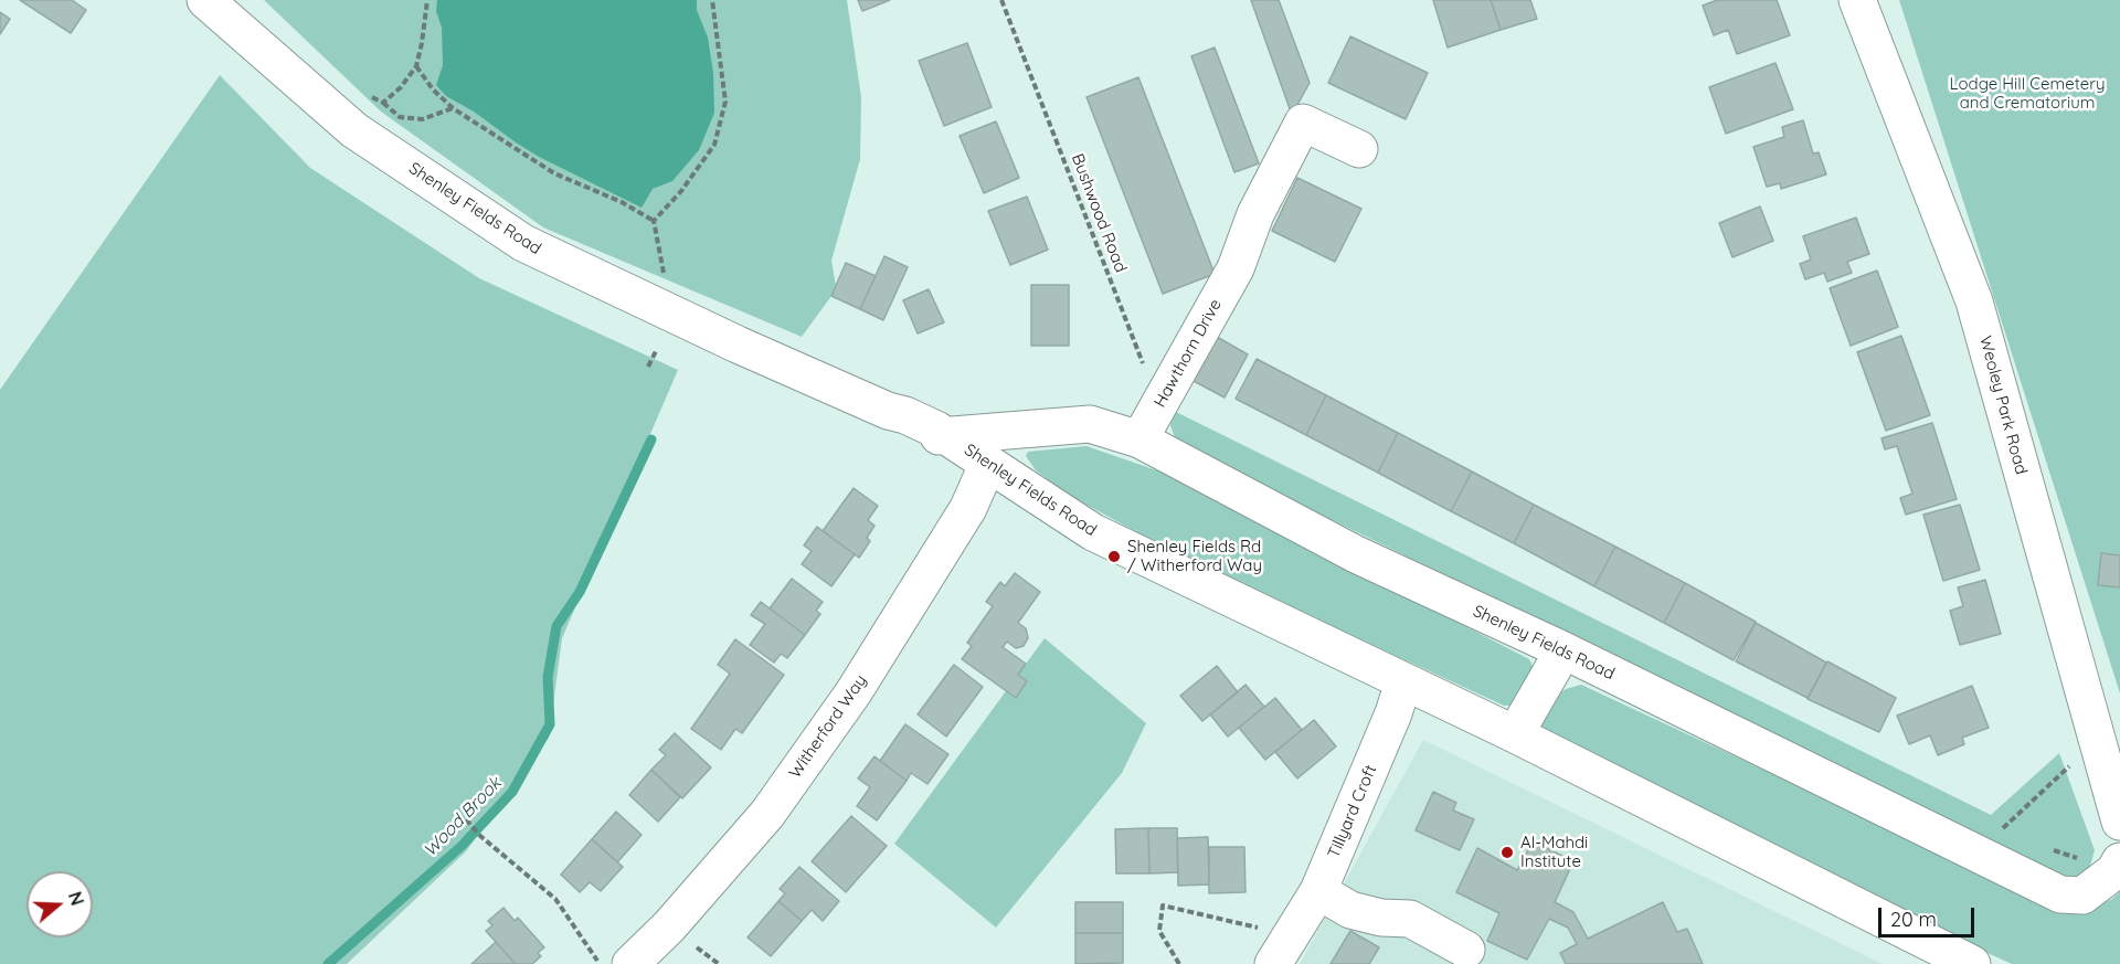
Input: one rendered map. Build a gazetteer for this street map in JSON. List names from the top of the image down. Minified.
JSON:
{"streets":{"street":["Shenley Fields Road","Hawthorn Drive","Weoley Park Road","Witherford Way","Tillyard Croft"],"path":["Bushwood Road"]},"crossings":[["Shenley Fields Road","Hawthorn Drive"],["Shenley Fields Road","Witherford Way"],["Shenley Fields Road","Tillyard Croft"]],"water":["Wood Brook"],"parks":["Lodge Hill Cemetery and Crematorium"],"places":["Shenley Fields Rd / Witherford Way","Al-Mahdi Institute"],"scale_bar":"20 m","north":"right"}
